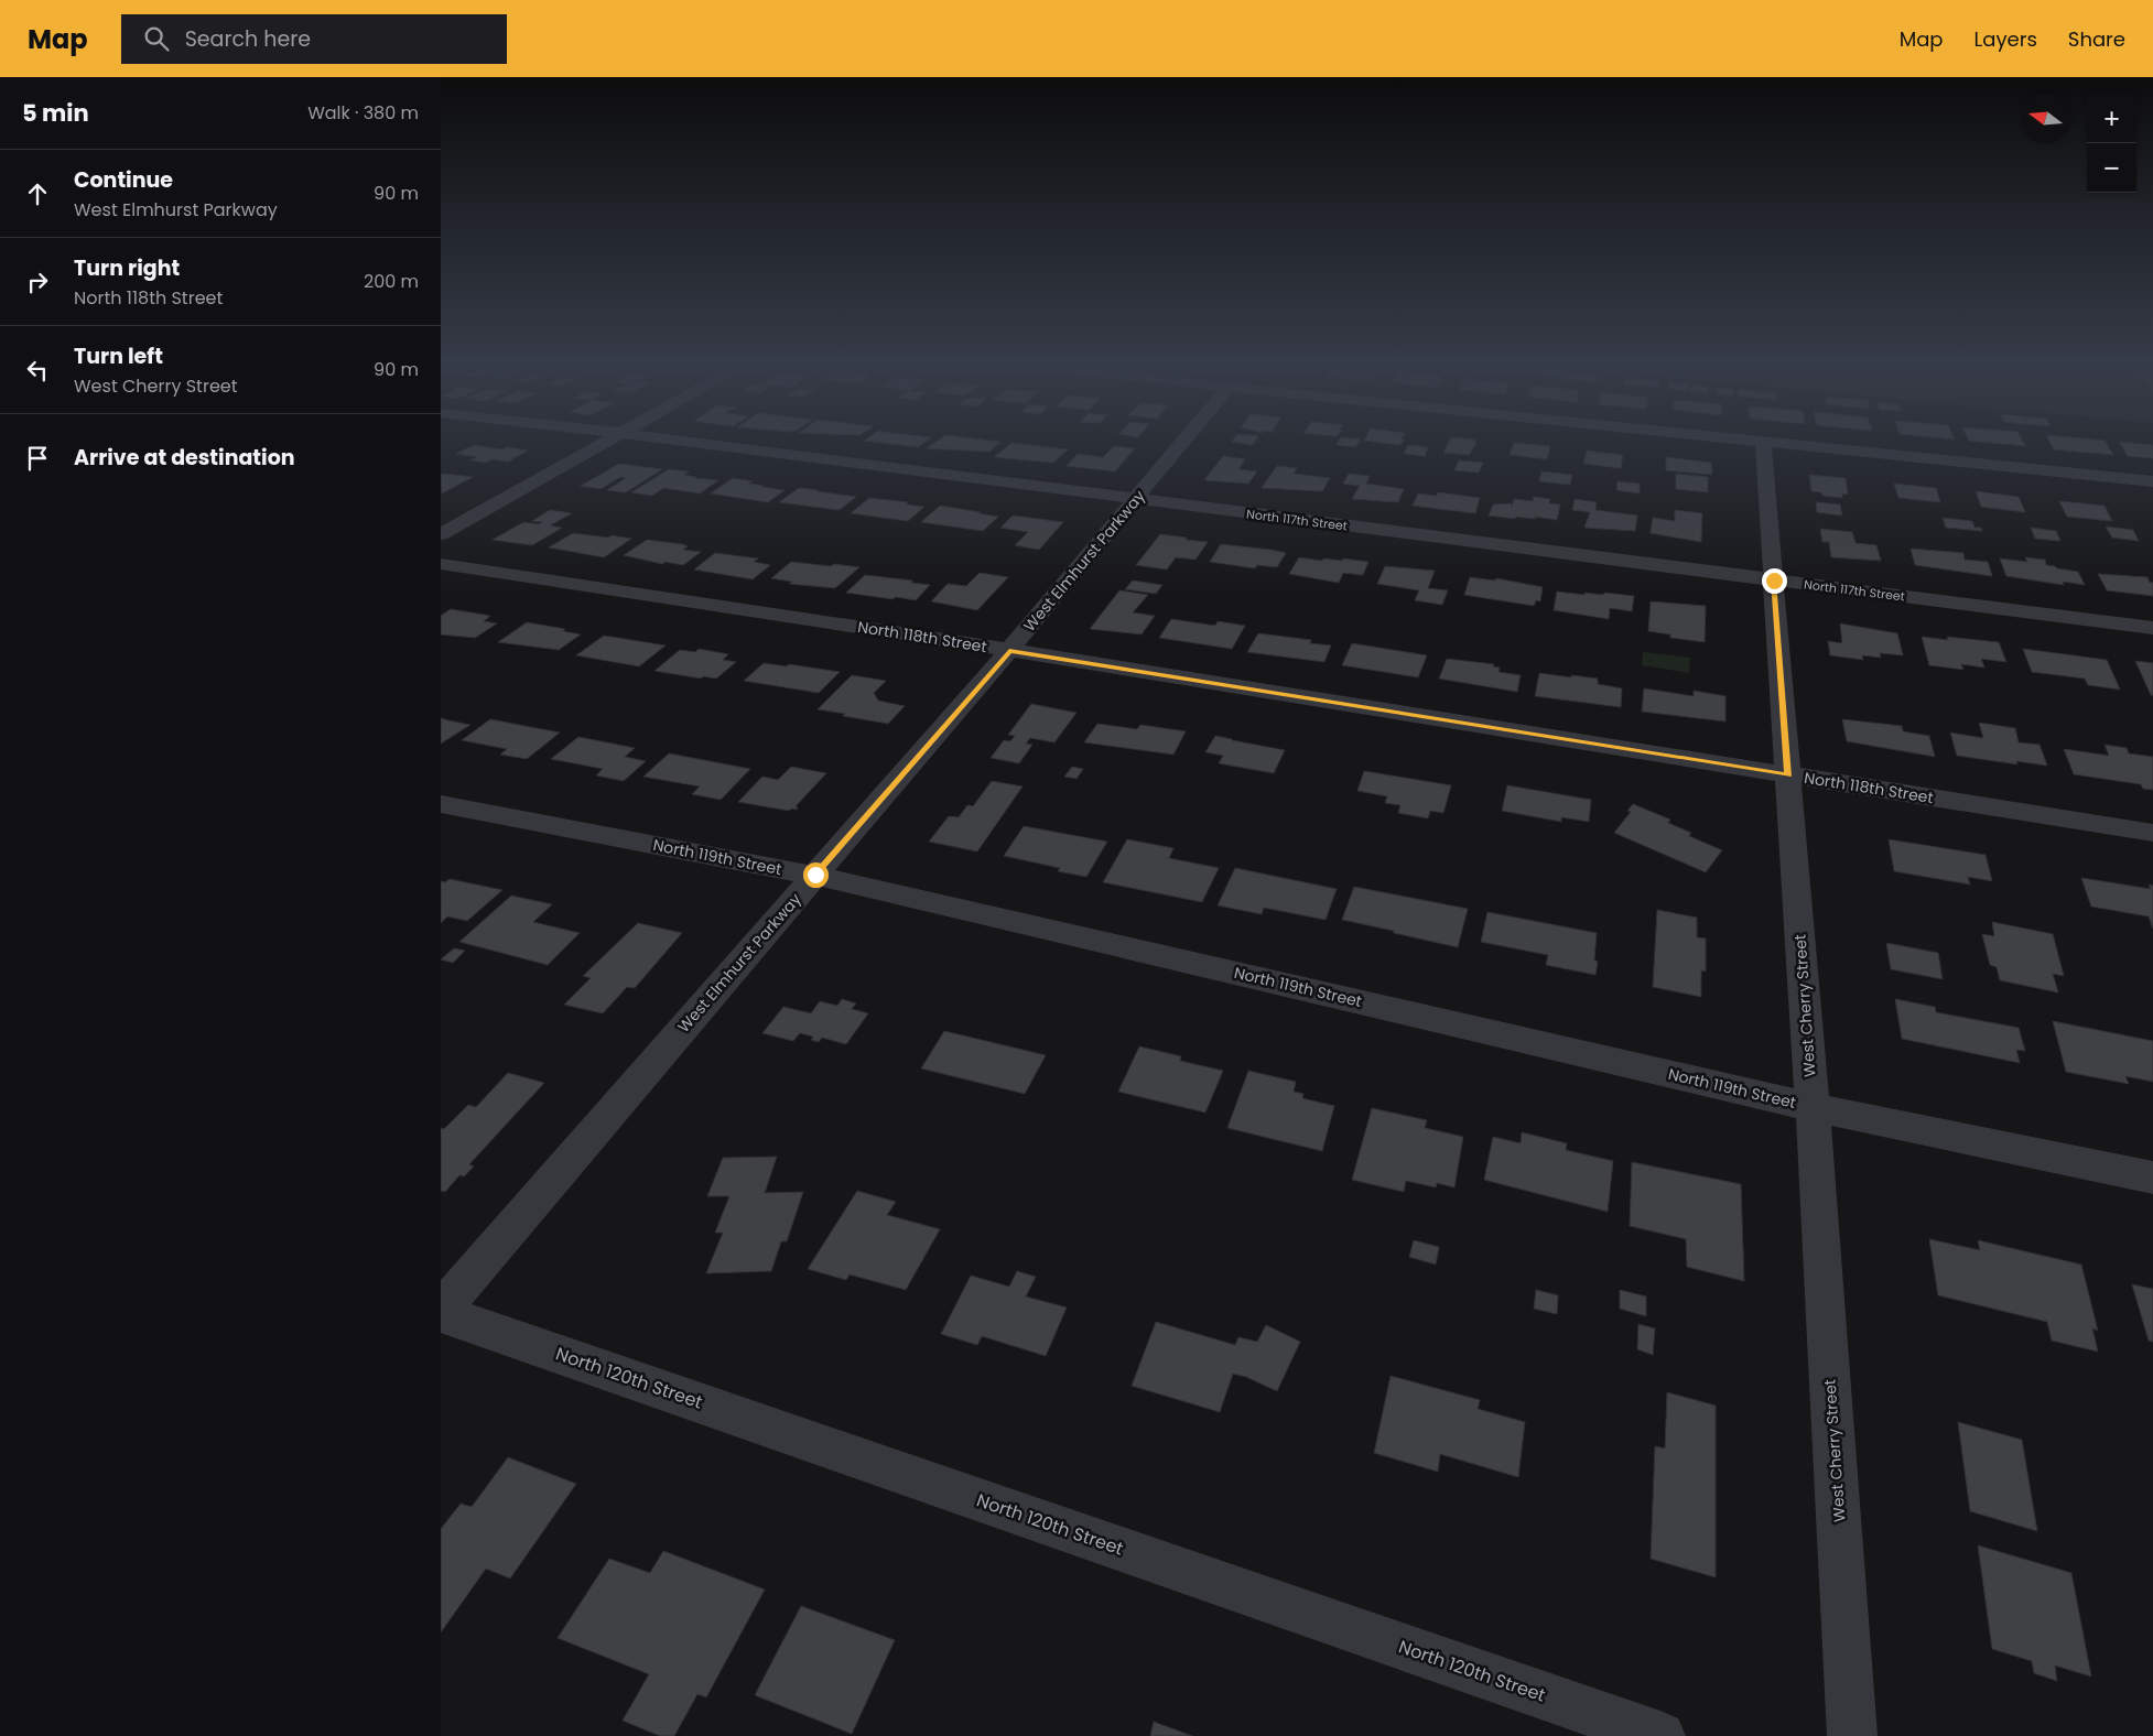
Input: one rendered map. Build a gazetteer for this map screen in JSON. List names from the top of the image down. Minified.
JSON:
{"streets":{"street":["North 117th Street","West Elmhurst Parkway","North 118th Street","North 119th Street","West Cherry Street","North 120th Street"]},"crossings":[["North 117th Street","West Elmhurst Parkway"],["North 117th Street","West Cherry Street"],["West Elmhurst Parkway","North 118th Street"],["West Elmhurst Parkway","North 119th Street"],["West Elmhurst Parkway","North 120th Street"],["North 118th Street","West Cherry Street"],["North 119th Street","West Cherry Street"]],"north":"left","page":{"header":"Map","search":"Search here","nav":["Map","Layers","Share"],"heading":["5 min","Walk · 380 m"],"map_buttons":["+","−"],"list":[["Continue","West Elmhurst Parkway","90 m"],["Turn right","North 118th Street","200 m"],["Turn left","West Cherry Street","90 m"],"Arrive at destination"]}}
